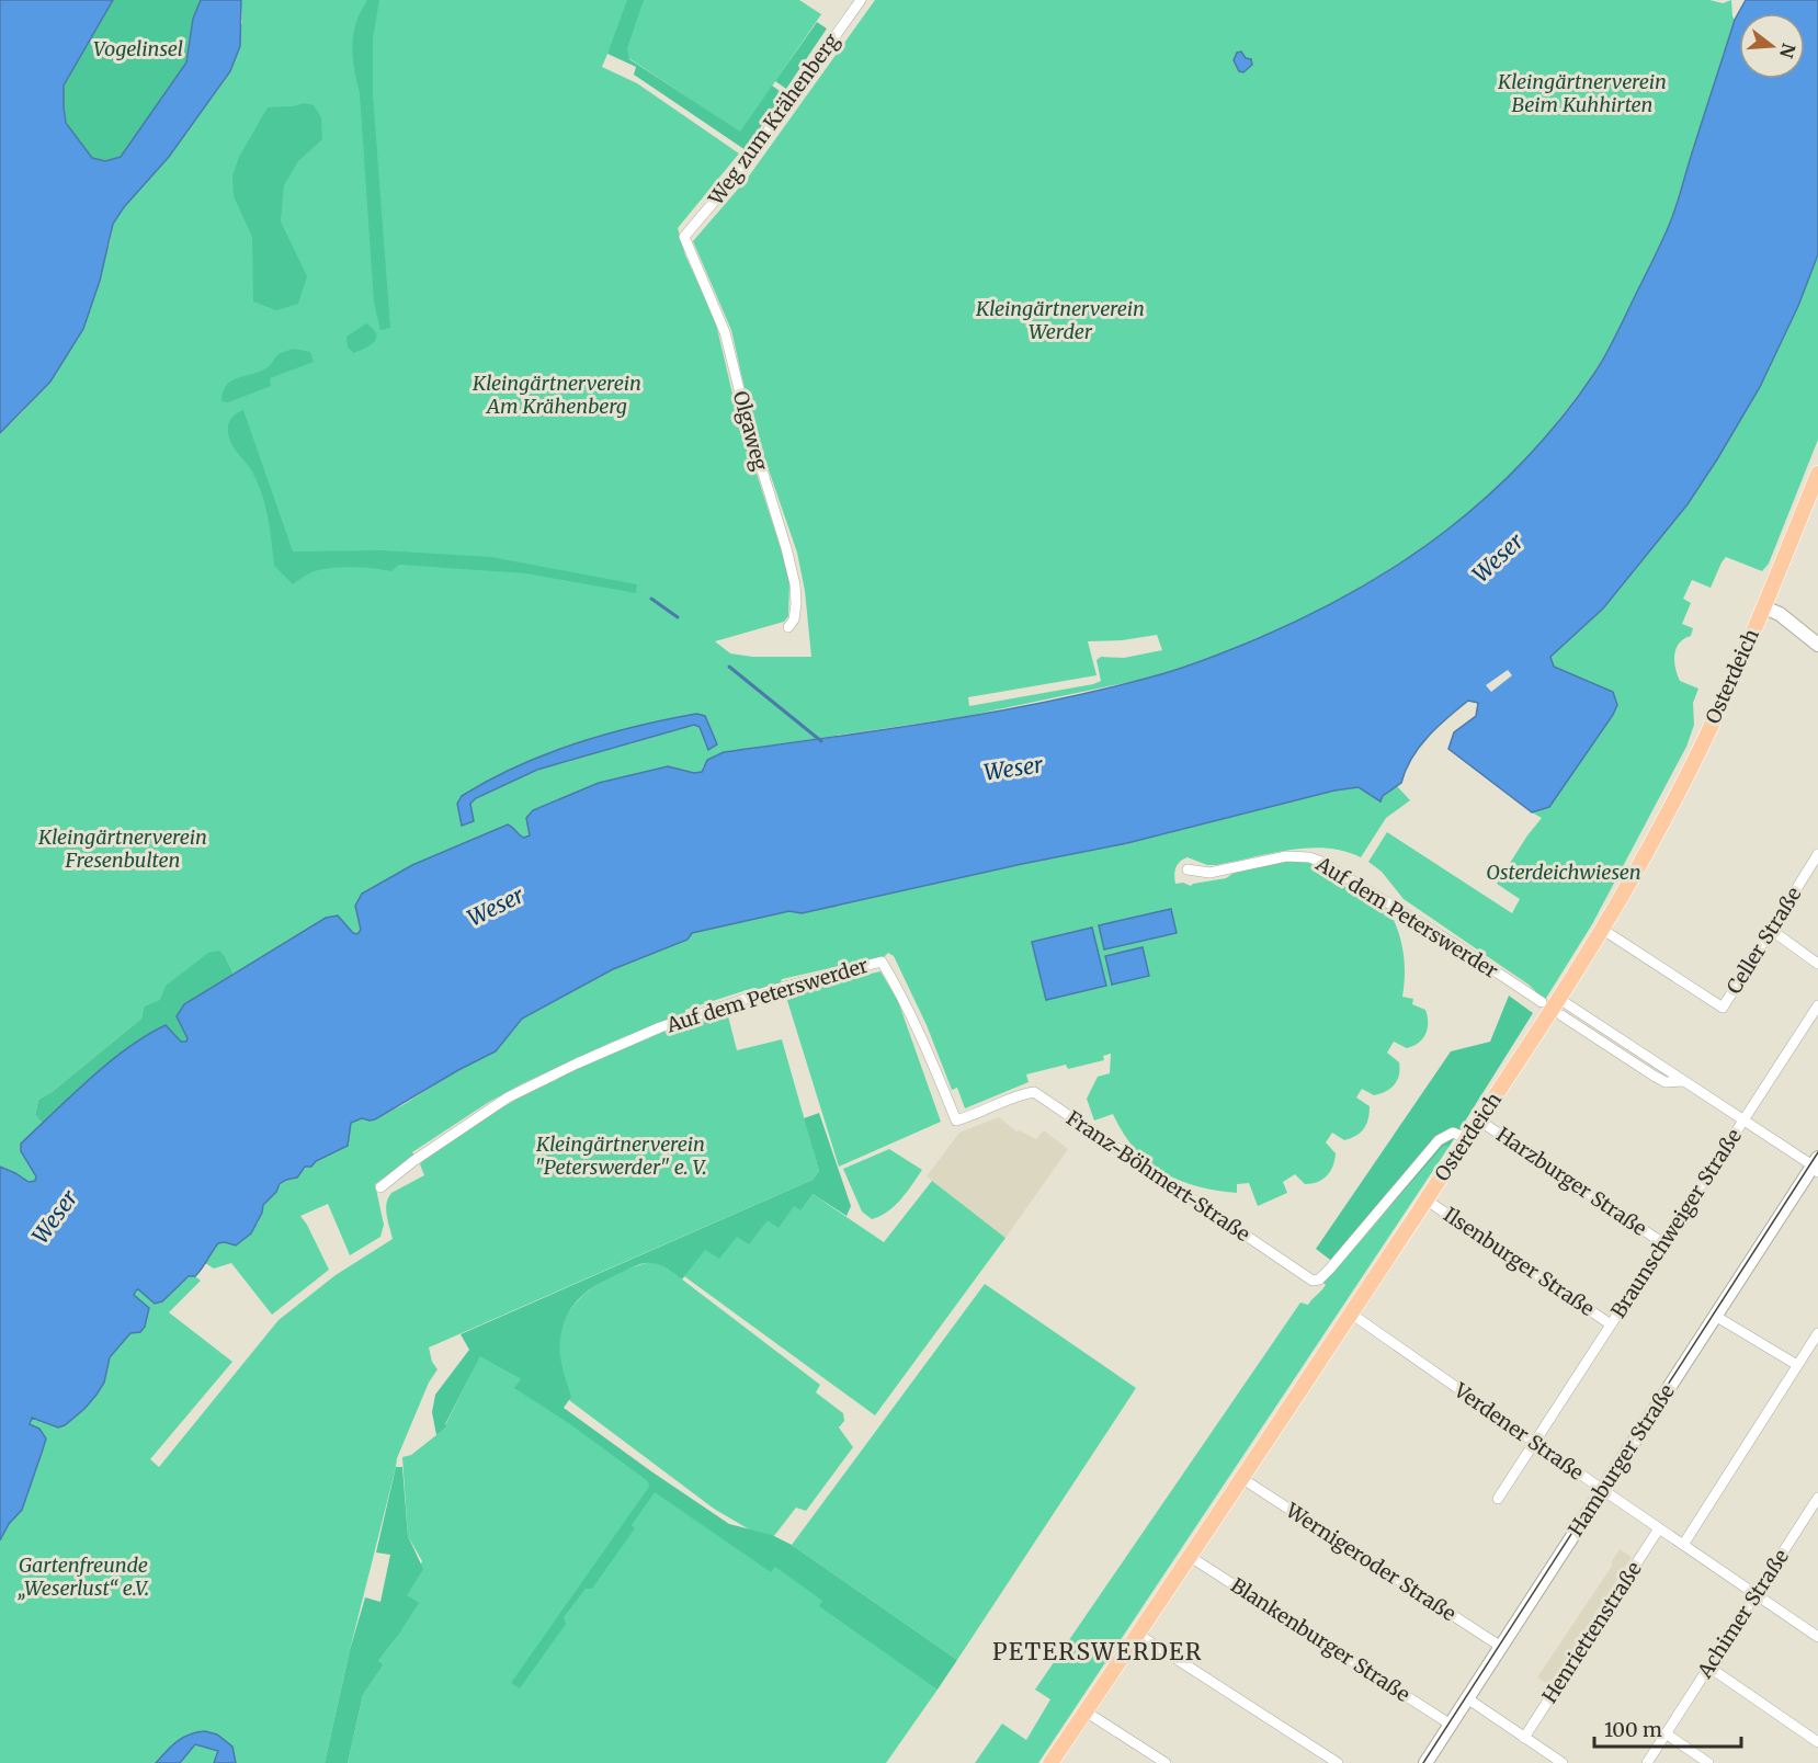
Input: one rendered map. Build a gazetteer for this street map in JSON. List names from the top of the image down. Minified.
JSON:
{"streets":{"main road":["Osterdeich"],"street":["Weg zum Krähenberg","Olgaweg","Auf dem Peterswerder","Celler Straße","Franz-Böhmert-Straße","Harzburger Straße","Braunschweiger Straße","Ilsenburger Straße","Verdener Straße","Hamburger Straße","Wernigeroder Straße","Achimer Straße","Henriettenstraße","Blankenburger Straße"]},"crossings":[["Weg zum Krähenberg","Olgaweg"],["Osterdeich","Celler Straße"],["Osterdeich","Franz-Böhmert-Straße"],["Osterdeich","Harzburger Straße"],["Osterdeich","Ilsenburger Straße"],["Osterdeich","Verdener Straße"],["Osterdeich","Wernigeroder Straße"],["Osterdeich","Blankenburger Straße"],["Auf dem Peterswerder","Franz-Böhmert-Straße"],["Harzburger Straße","Braunschweiger Straße"],["Braunschweiger Straße","Ilsenburger Straße"],["Braunschweiger Straße","Verdener Straße"],["Verdener Straße","Hamburger Straße"],["Verdener Straße","Achimer Straße"],["Verdener Straße","Henriettenstraße"],["Hamburger Straße","Wernigeroder Straße"],["Hamburger Straße","Blankenburger Straße"]],"districts":["PETERSWERDER"],"water":["Weser"],"parks":["Vogelinsel","Kleingärtnerverein Beim Kuhhirten","Kleingärtnerverein Werder","Kleingärtnerverein Am Krähenberg","Kleingärtnerverein Fresenbulten","Osterdeichwiesen","Kleingärtnerverein \"Peterswerder\" e. V.","Gartenfreunde „Weserlust“ e.V."],"scale_bar":"100 m","north":"right"}
